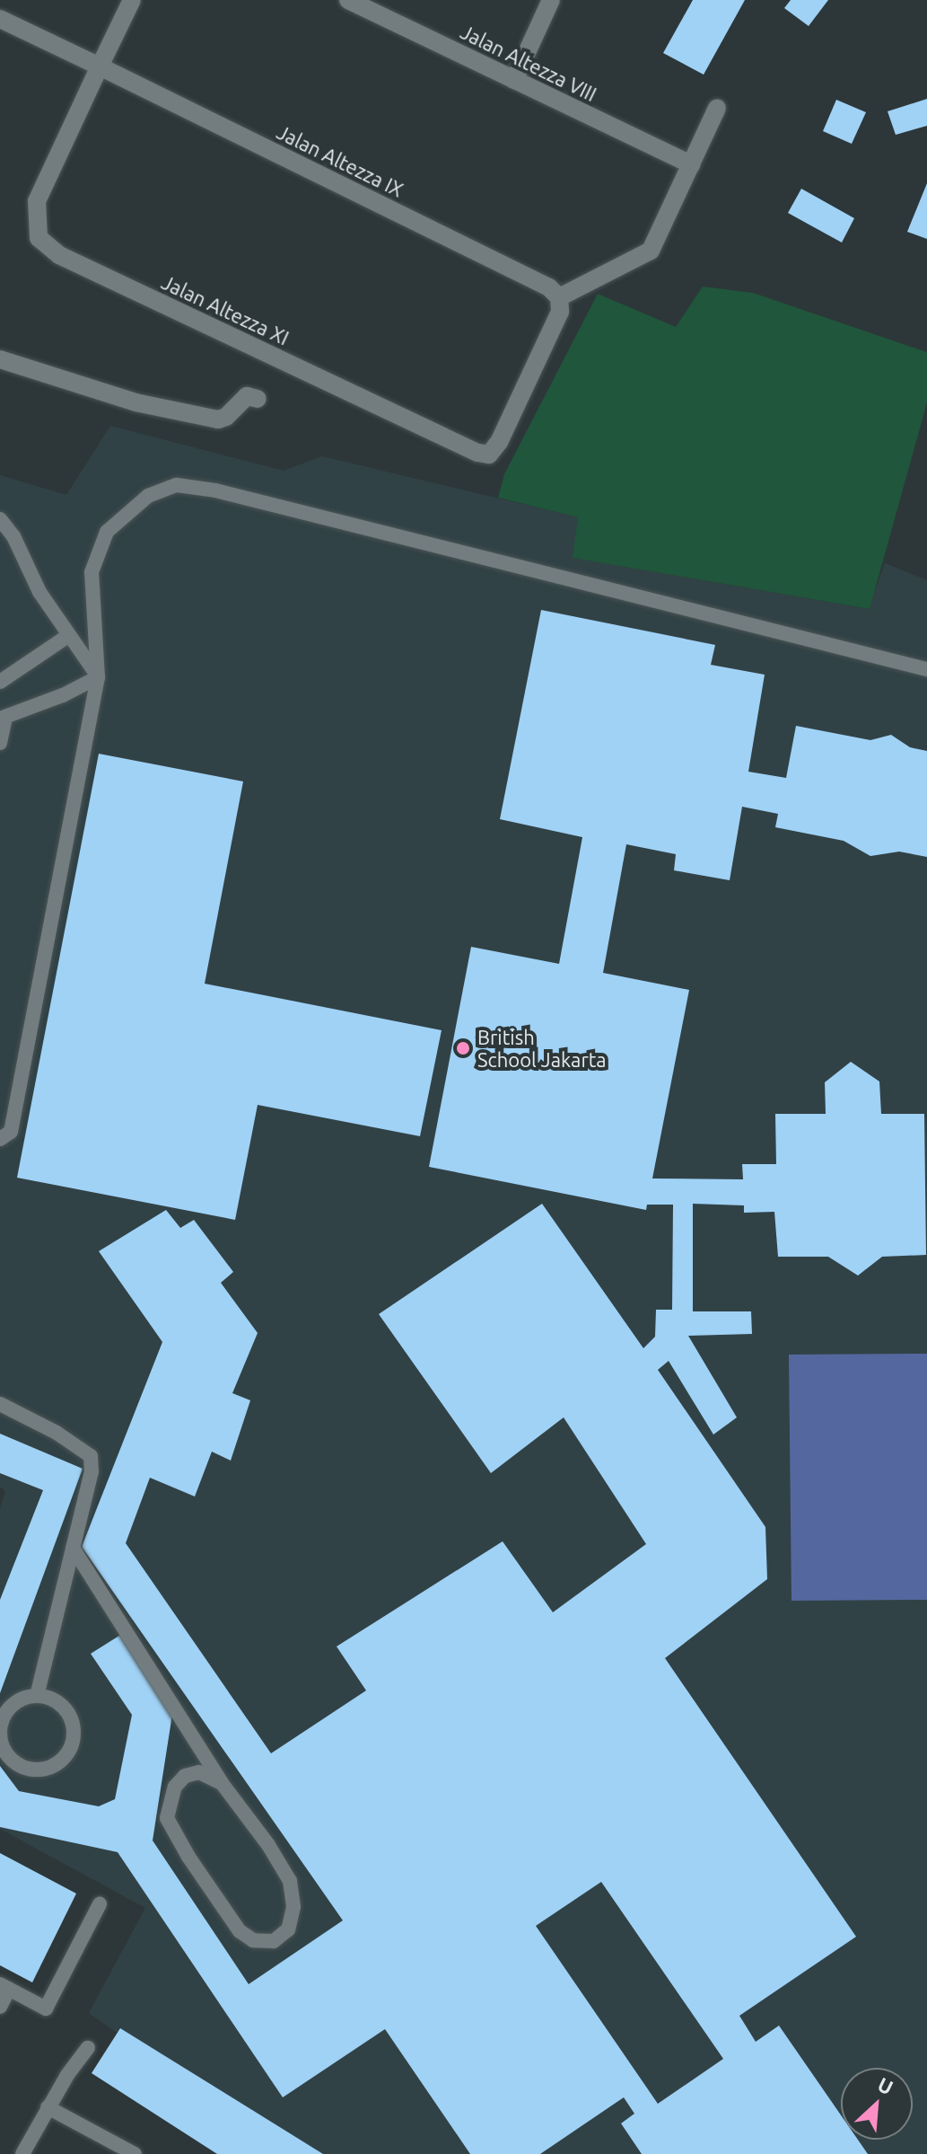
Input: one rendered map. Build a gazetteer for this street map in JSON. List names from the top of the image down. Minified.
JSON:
{"streets":{"street":["Jalan Altezza VIII","Jalan Altezza IX","Jalan Altezza XI"]},"crossings":[["Jalan Altezza IX","Jalan Altezza XI"]],"places":["British School Jakarta"],"north":"top right"}
